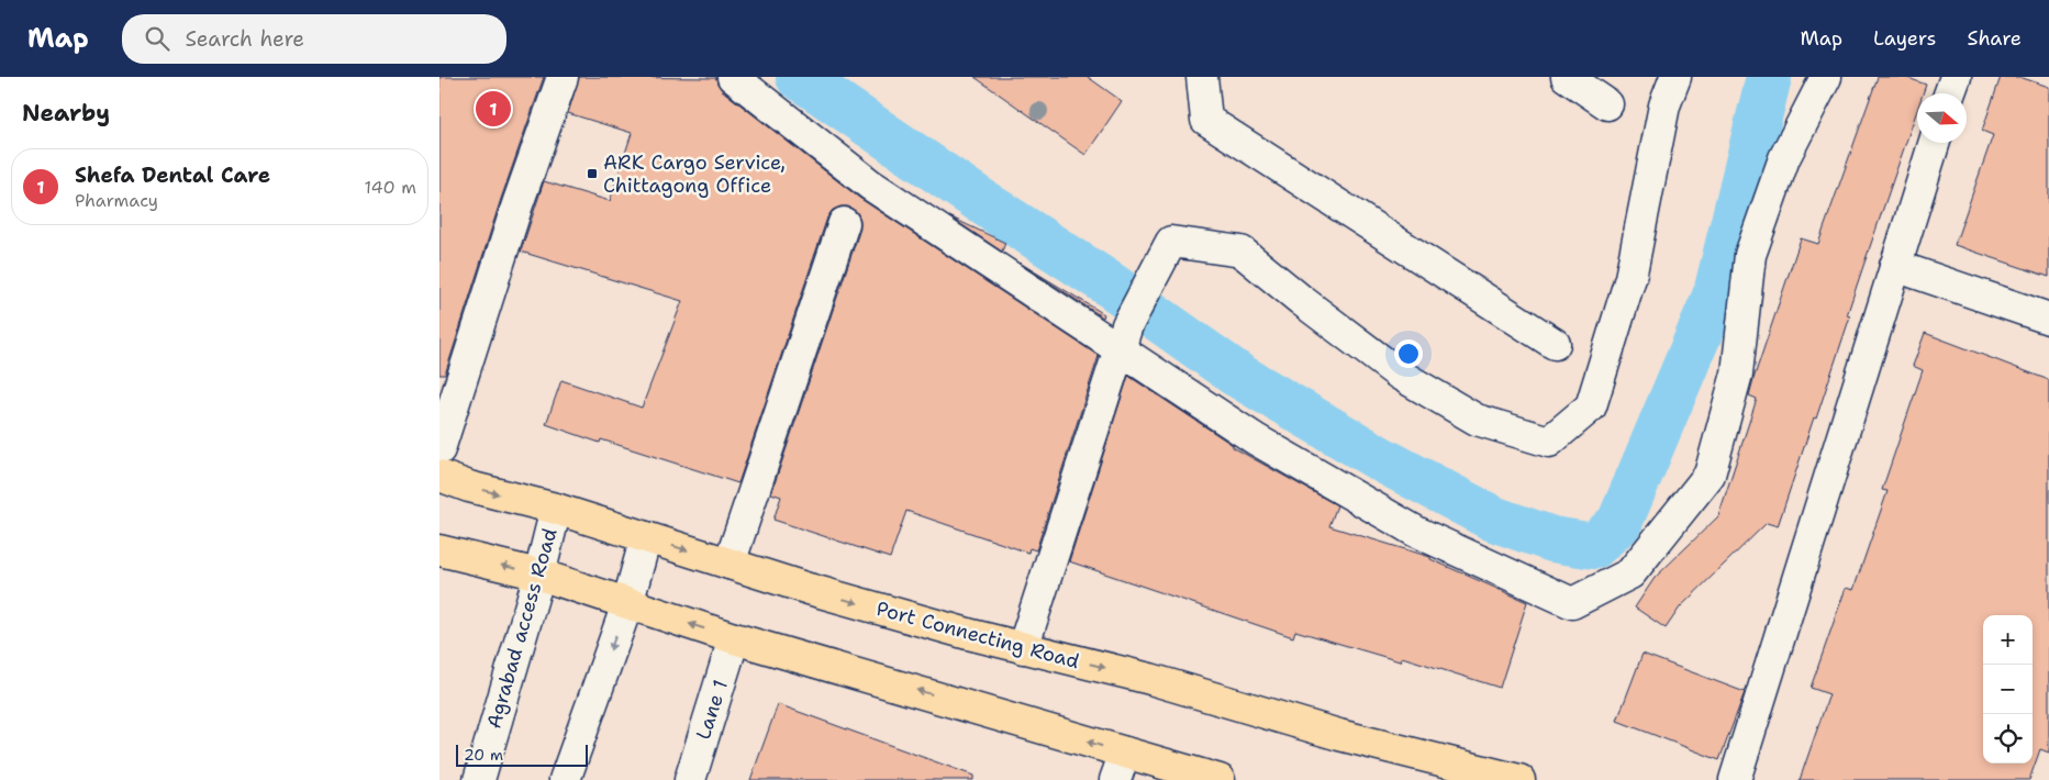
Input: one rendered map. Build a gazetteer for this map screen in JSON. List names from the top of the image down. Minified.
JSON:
{"streets":{"highway":["Port Connecting Road"],"street":["Agrabad access Road","Lane 1"]},"crossings":[["Agrabad access Road","Port Connecting Road"]],"places":{"transit":["ARK Cargo Service, Chittagong Office"]},"scale_bar":"20 m","north":"right","page":{"header":"Map","search":"Search here","nav":["Map","Layers","Share"],"heading":"Nearby","pins":"1","list":[{"mark":"1","name":"Shefa Dental Care","note":"Pharmacy","value":"140 m"}],"map_buttons":["+","−"],"scale":"20 m"}}
